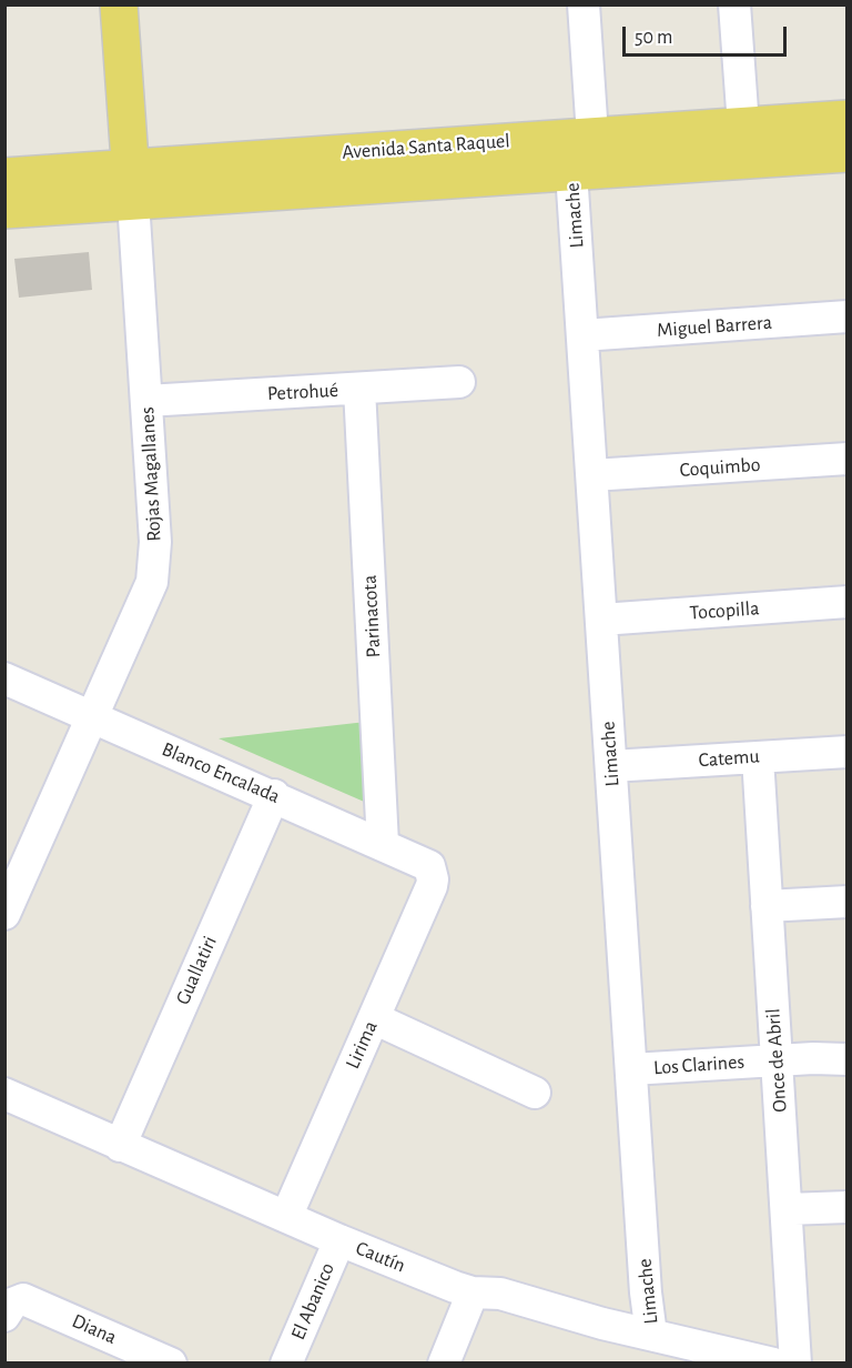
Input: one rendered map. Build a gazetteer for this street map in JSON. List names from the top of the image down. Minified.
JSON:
{"streets":{"main road":["Avenida Santa Raquel","Rojas Magallanes"],"street":["Limache","Miguel Barrera","Petrohué","Coquimbo","Tocopilla","Parinacota","Catemu","Blanco Encalada","Guallatiri","Lirima","Once de Abril","Los Clarines","Cautín","El Abanico","Diana"]},"crossings":[["Avenida Santa Raquel","Limache"],["Avenida Santa Raquel","Rojas Magallanes"],["Limache","Miguel Barrera"],["Limache","Coquimbo"],["Limache","Tocopilla"],["Limache","Catemu"],["Limache","Los Clarines"],["Limache","Cautín"],["Petrohué","Rojas Magallanes"],["Petrohué","Parinacota"],["Rojas Magallanes","Blanco Encalada"],["Parinacota","Blanco Encalada"],["Catemu","Once de Abril"],["Blanco Encalada","Guallatiri"],["Blanco Encalada","Lirima"],["Guallatiri","Cautín"],["Lirima","Cautín"],["Once de Abril","Los Clarines"],["Cautín","El Abanico"]],"scale_bar":"50 m"}
